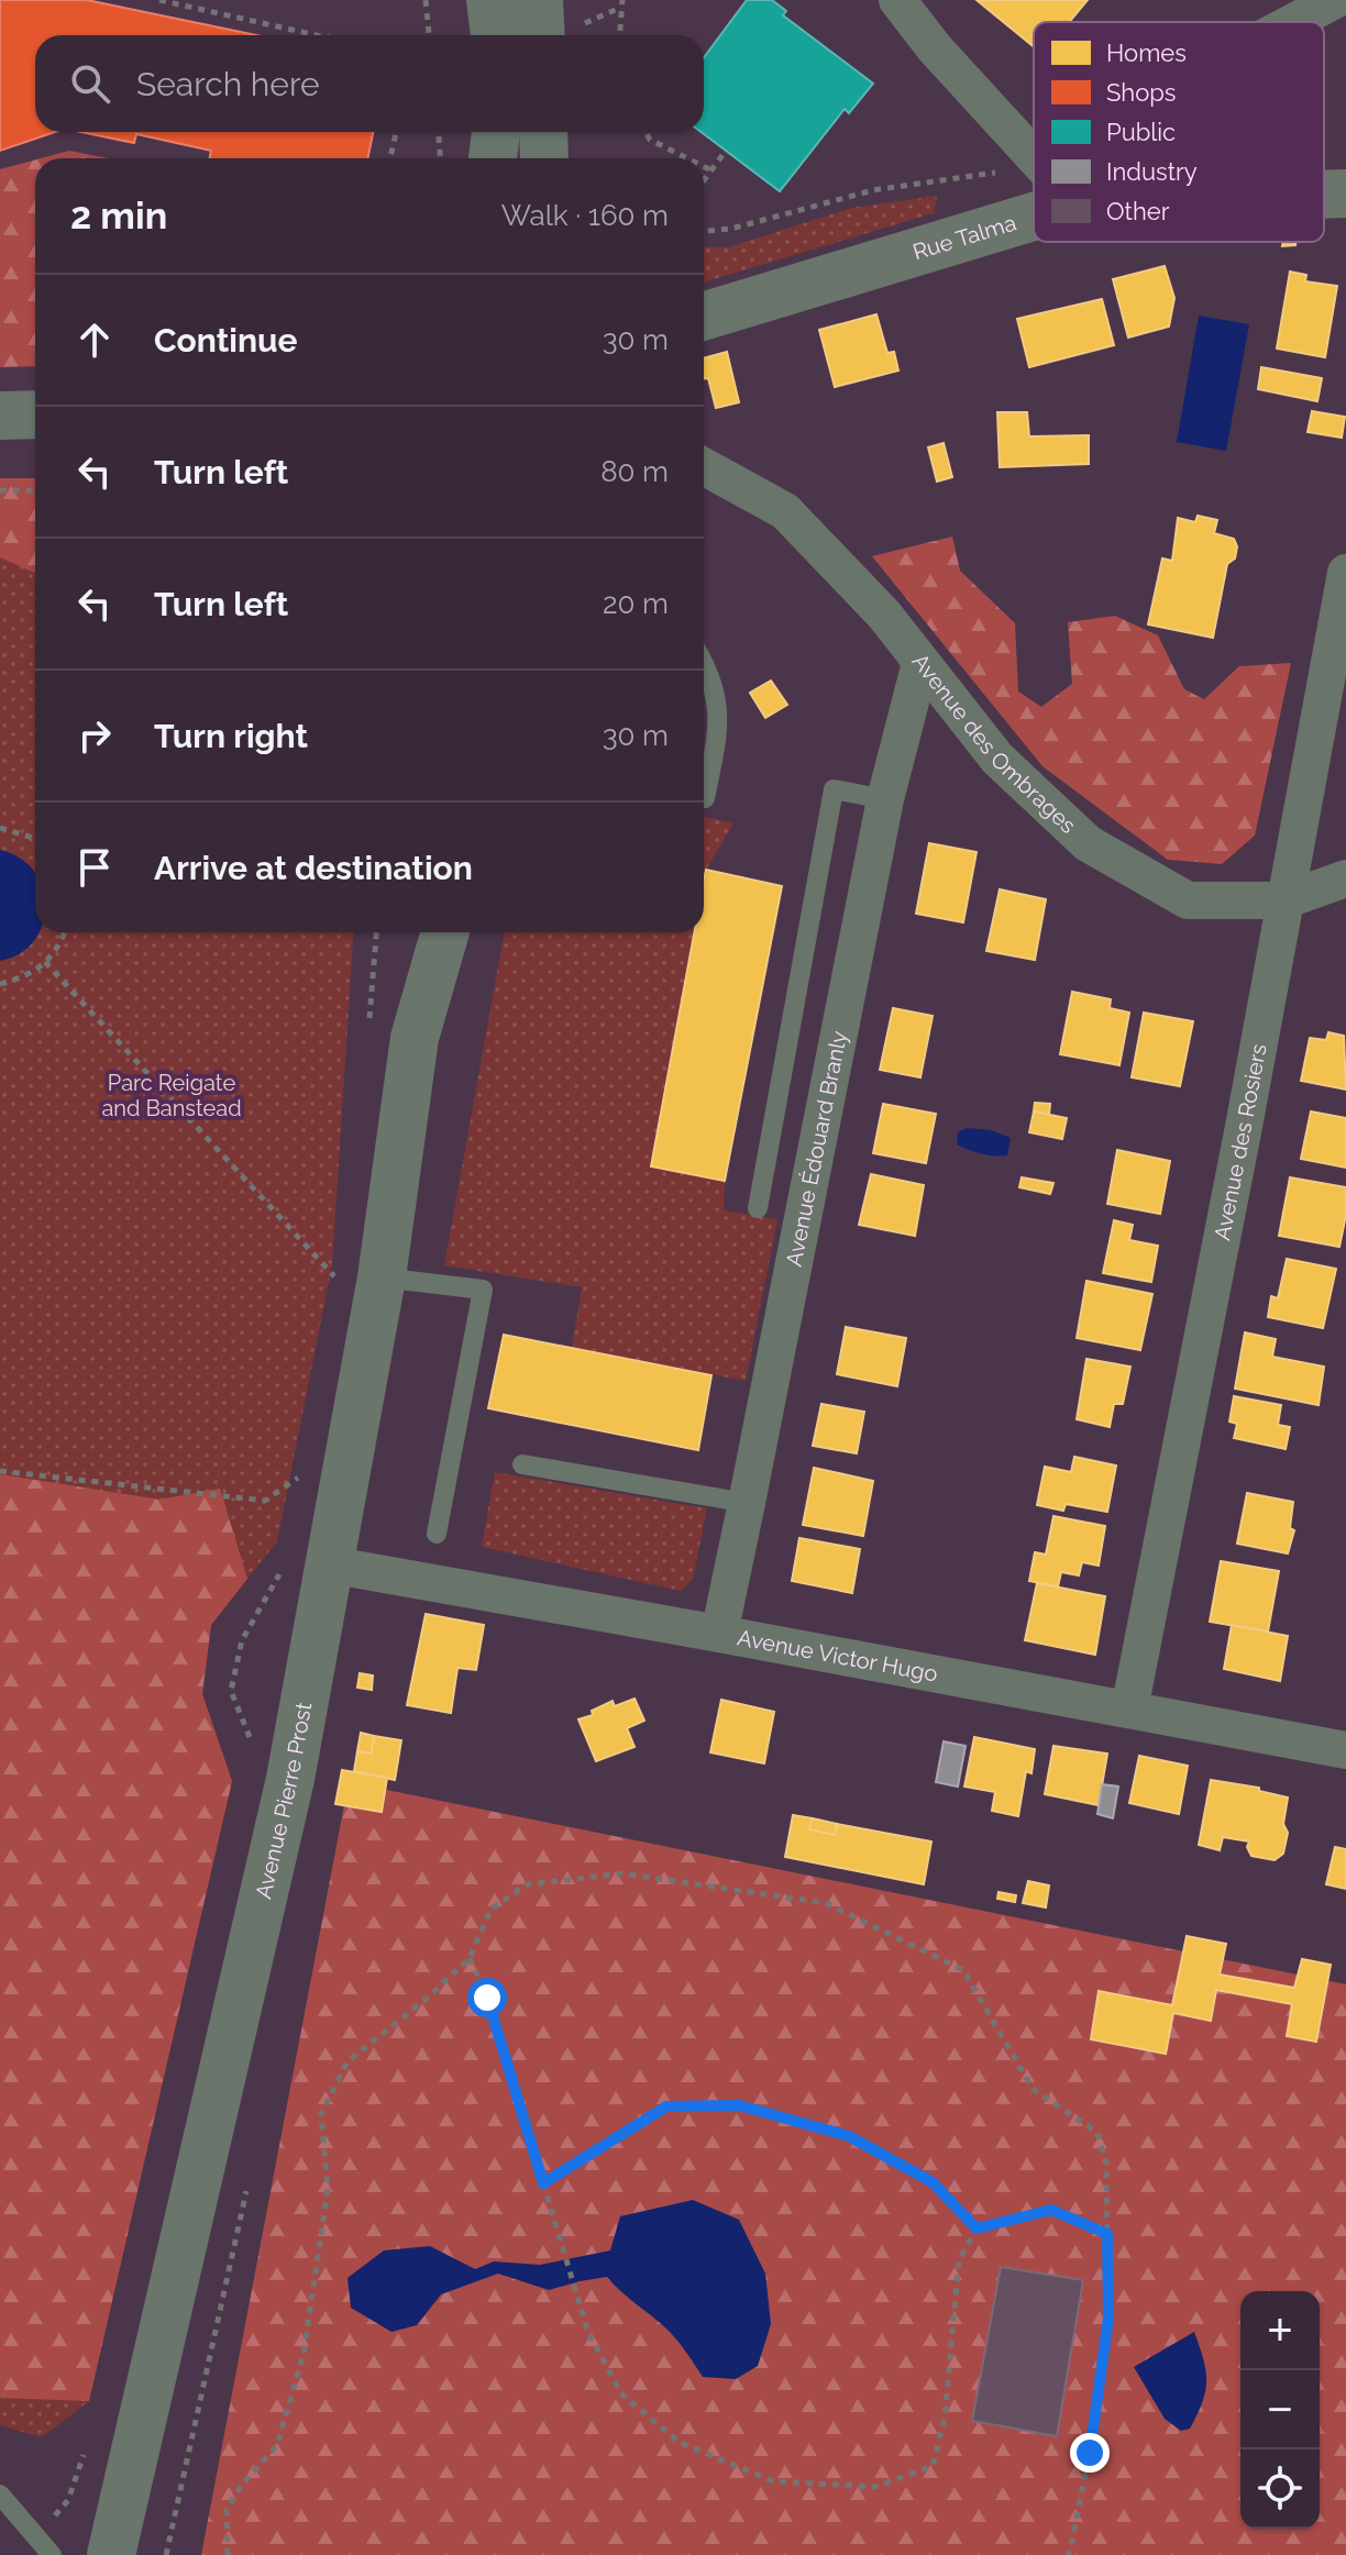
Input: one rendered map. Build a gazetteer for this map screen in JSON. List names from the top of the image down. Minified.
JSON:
{"streets":{"main road":["Rue Talma","Avenue Pierre Prost"],"street":["Avenue des Ombrages","Avenue des Rosiers","Avenue Édouard Branly","Avenue Victor Hugo"]},"crossings":[["Avenue des Ombrages","Avenue des Rosiers"],["Avenue des Ombrages","Avenue Édouard Branly"],["Avenue des Rosiers","Avenue Victor Hugo"],["Avenue Édouard Branly","Avenue Victor Hugo"],["Avenue Victor Hugo","Avenue Pierre Prost"]],"parks":["Parc Reigate and Banstead"],"legend":["Homes","Shops","Public","Industry","Other"],"page":{"search":"Search here","heading":["2 min","Walk · 160 m"],"list":[["Continue","30 m"],["Turn left","80 m"],["Turn left","20 m"],["Turn right","30 m"],"Arrive at destination"],"map_buttons":["+","−"]}}
